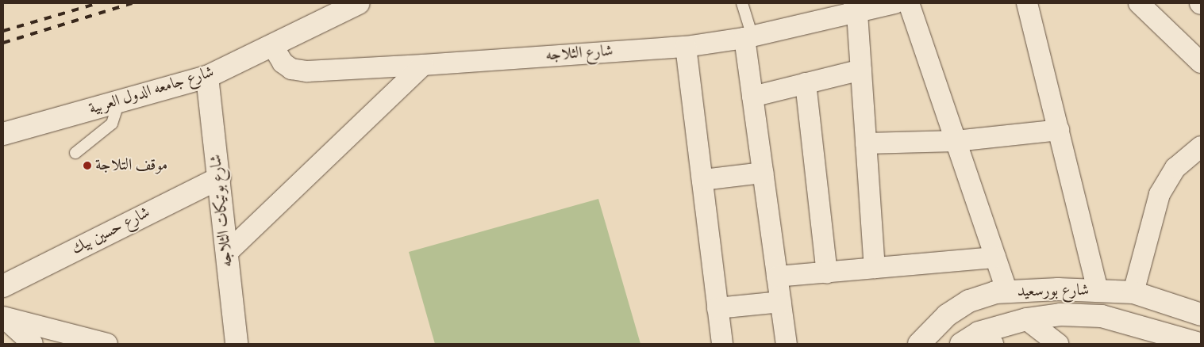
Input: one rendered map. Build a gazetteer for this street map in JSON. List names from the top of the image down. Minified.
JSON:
{"streets":{"main road":["شارع جامعه الدول العربية","شارع بوتيكات الثلاجه","شارع حسين بيك","شارع بورسعيد"],"street":["شارع الثلاجه"]},"crossings":[["شارع الثلاجه","شارع جامعه الدول العربية"],["شارع جامعه الدول العربية","شارع بوتيكات الثلاجه"],["شارع بوتيكات الثلاجه","شارع حسين بيك"]],"places":["موقف التلاجة"]}
